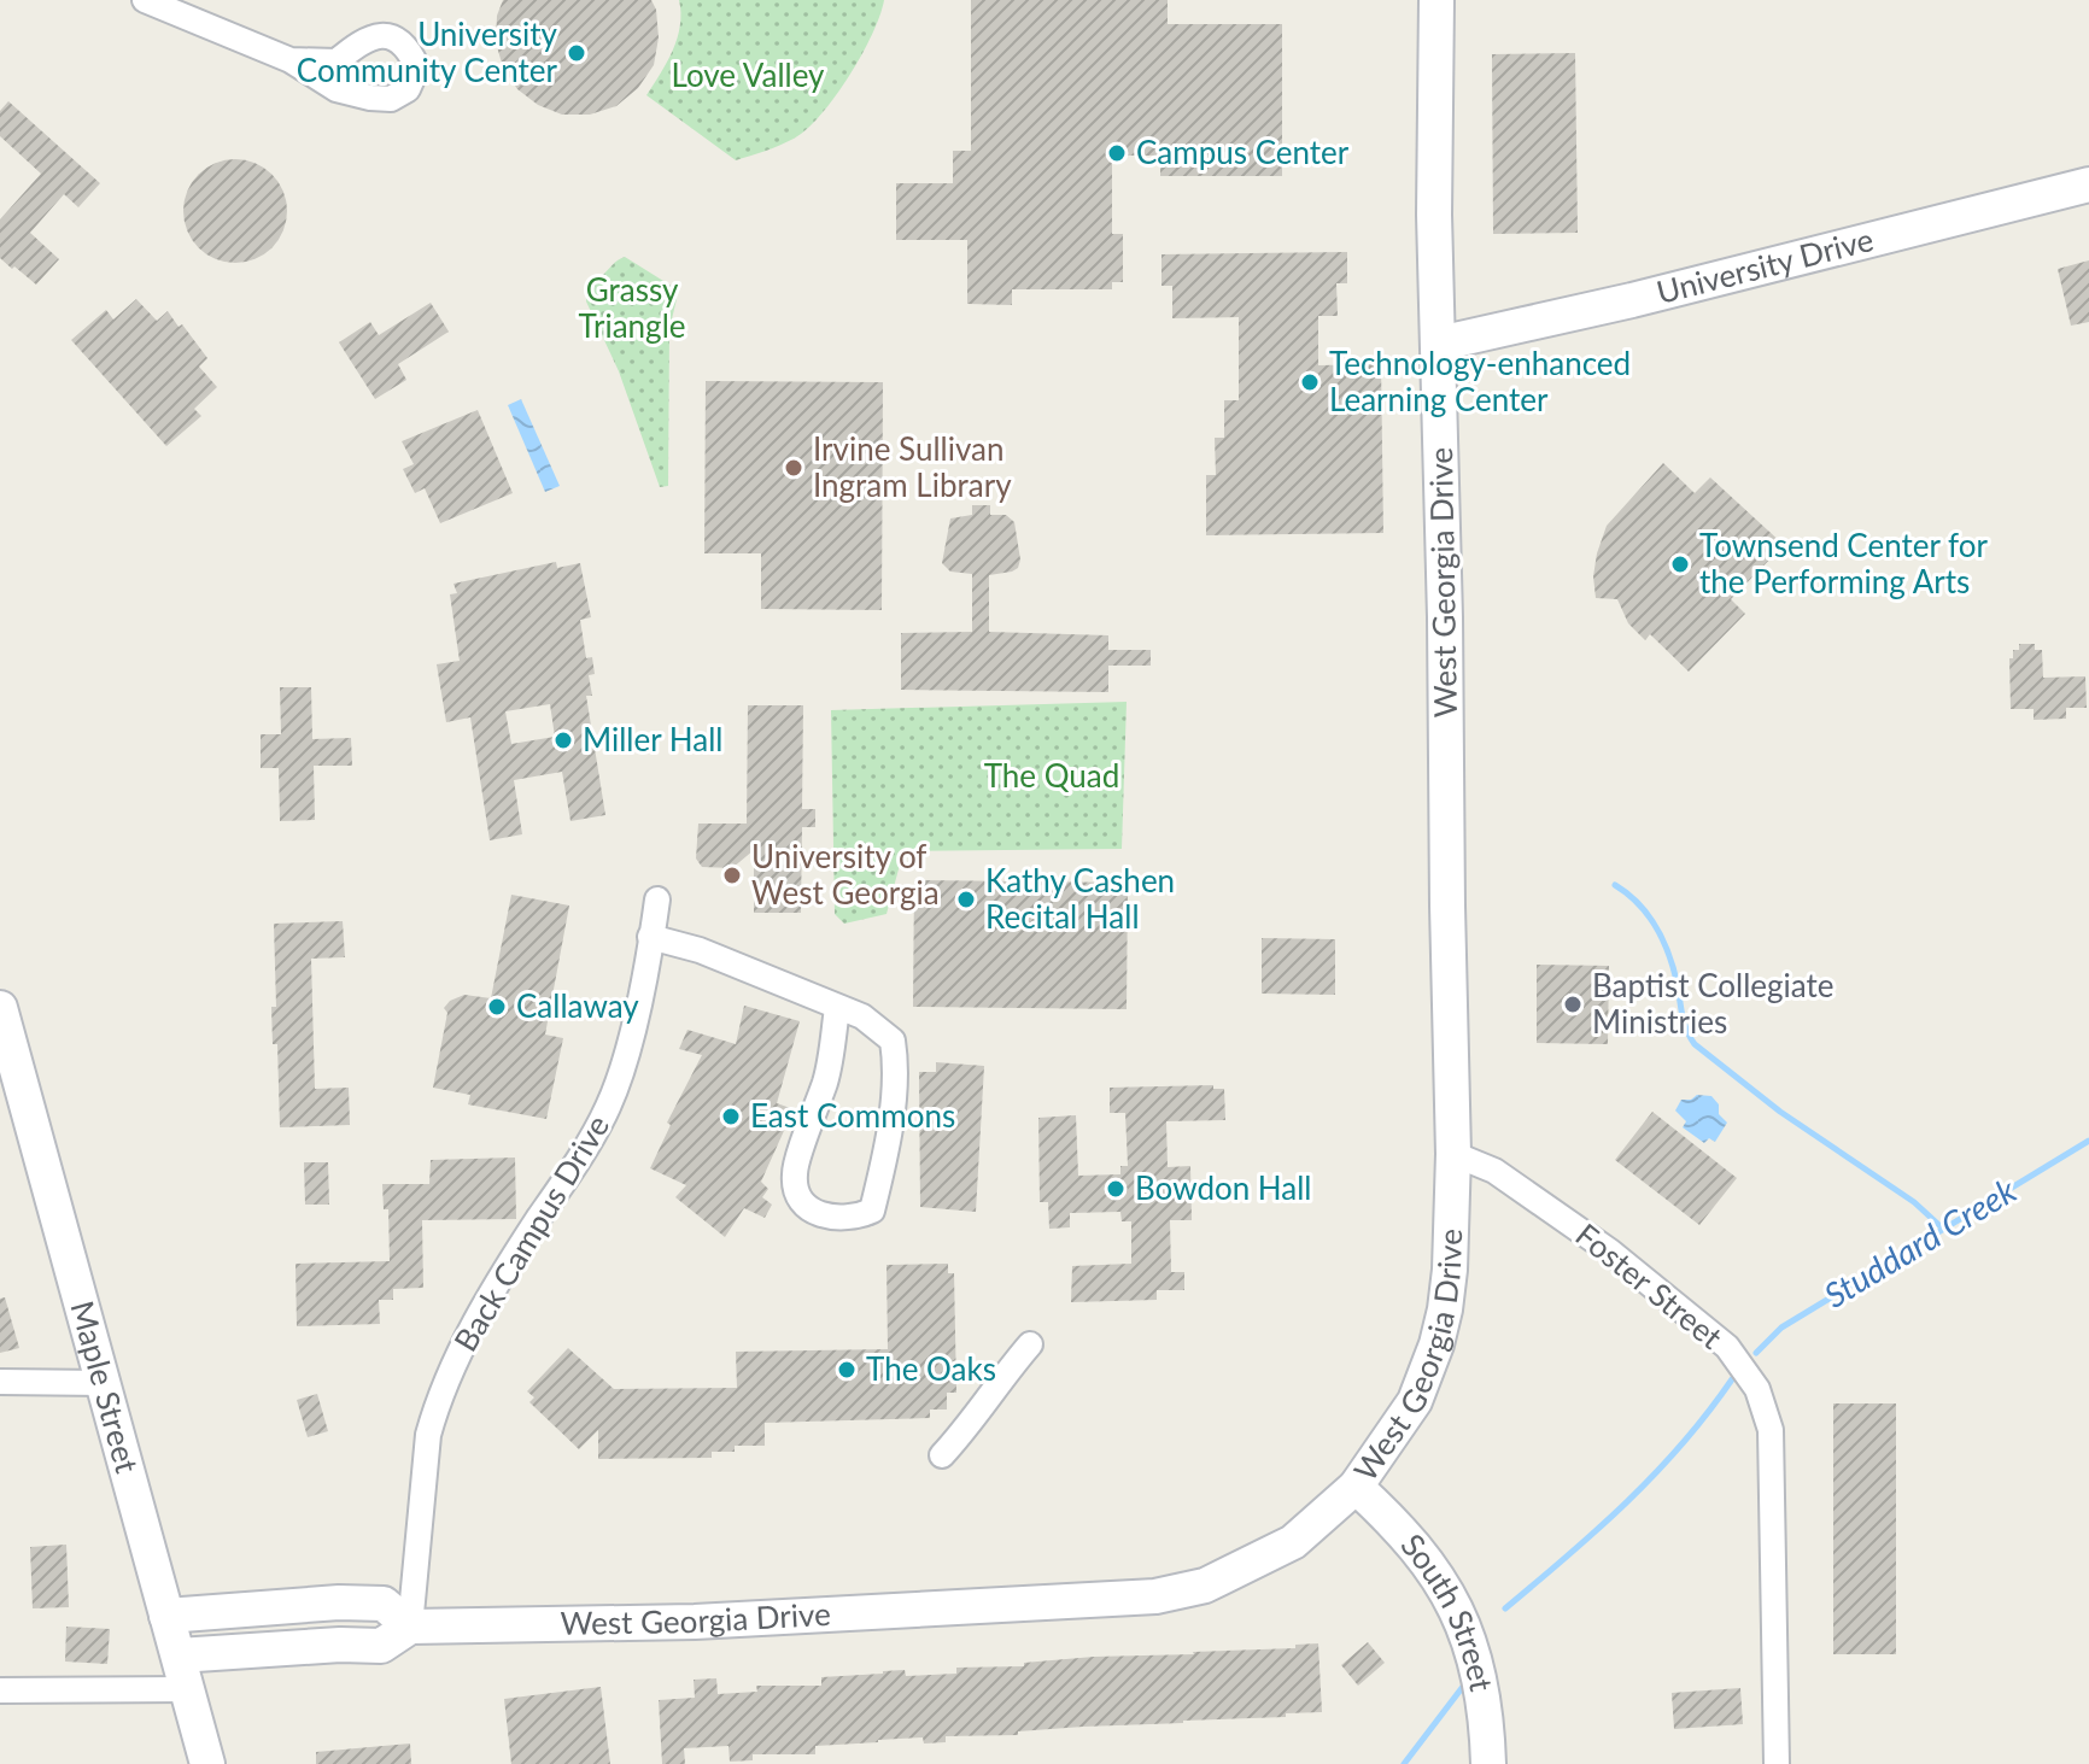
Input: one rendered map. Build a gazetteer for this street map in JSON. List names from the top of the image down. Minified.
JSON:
{"streets":{"street":["University Drive","West Georgia Drive","Back Campus Drive","Foster Street","Maple Street","South Street"]},"crossings":[["University Drive","West Georgia Drive"],["West Georgia Drive","Back Campus Drive"],["West Georgia Drive","Foster Street"],["West Georgia Drive","Maple Street"],["West Georgia Drive","South Street"]],"water":["Studdard Creek"],"parks":["Love Valley","Grassy Triangle","The Quad"],"places":["University Community Center","Campus Center","Technology-enhanced Learning Center","Irvine Sullivan Ingram Library","Townsend Center for the Performing Arts","Miller Hall","University of West Georgia","Kathy Cashen Recital Hall","Baptist Collegiate Ministries","Callaway","East Commons","Bowdon Hall","The Oaks"]}
